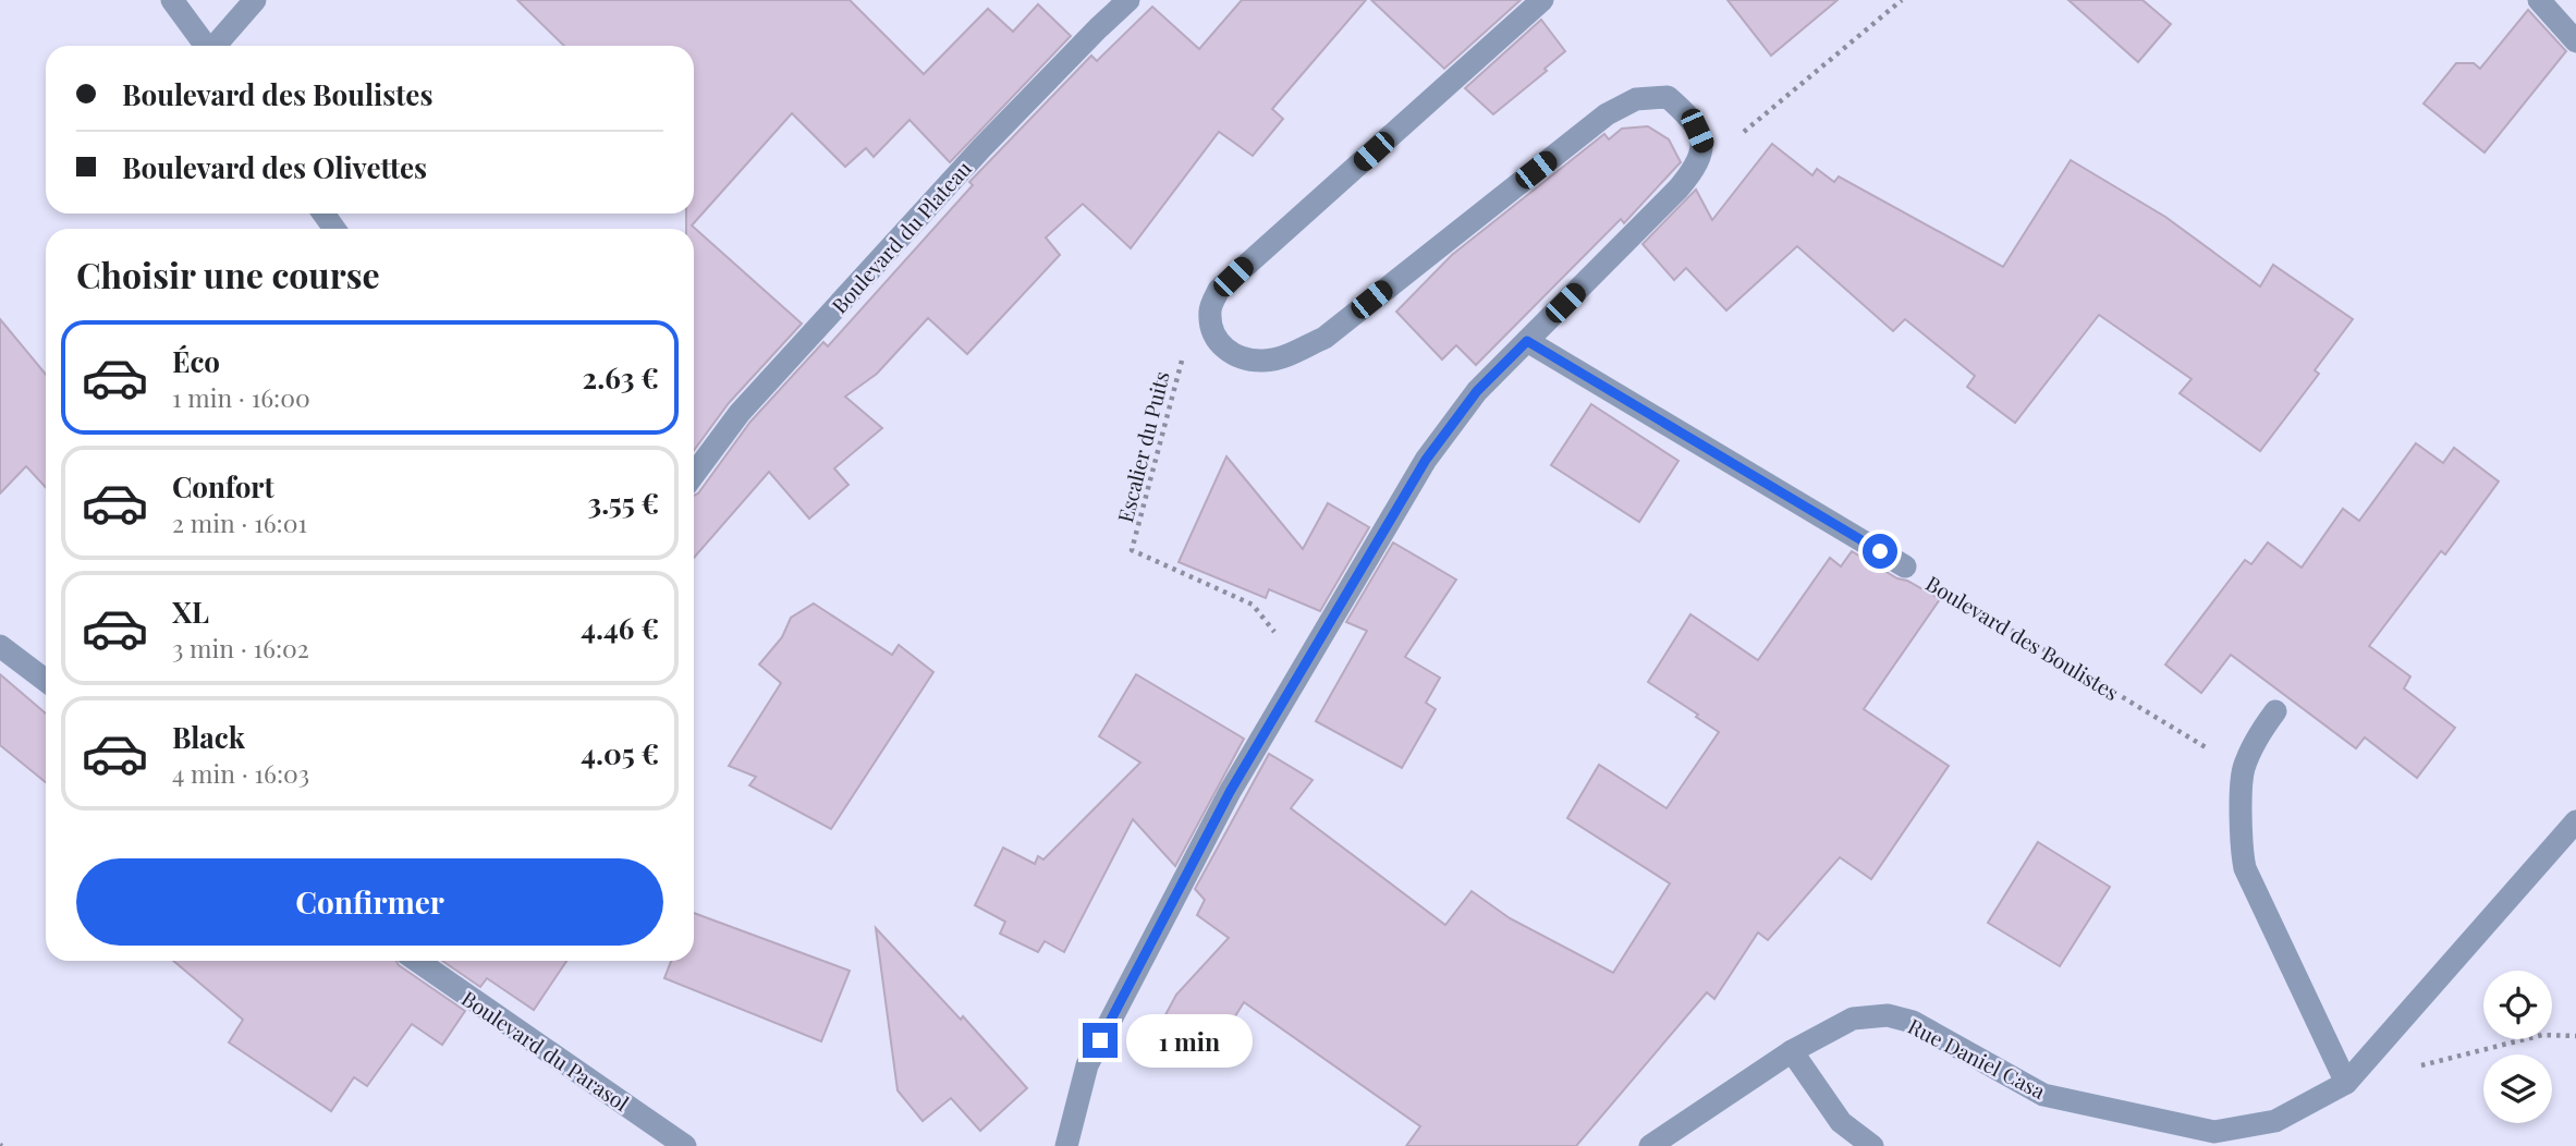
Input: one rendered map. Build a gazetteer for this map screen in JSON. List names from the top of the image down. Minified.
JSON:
{"streets":{"street":["Boulevard du Plateau","Boulevard des Boulistes","Boulevard du Parasol","Rue Daniel Casa"],"path":["Escalier du Puits"]},"page":{"banner":["Boulevard des Boulistes","Boulevard des Olivettes"],"heading":"Choisir une course","list":[{"name":"Éco","note":"1 min · 16:00","value":"2.63 €"},{"name":"Confort","note":"2 min · 16:01","value":"3.55 €"},{"name":"XL","note":"3 min · 16:02","value":"4.46 €"},{"name":"Black","note":"4 min · 16:03","value":"4.05 €"}],"buttons":"Confirmer","bubble":"1 min"}}
